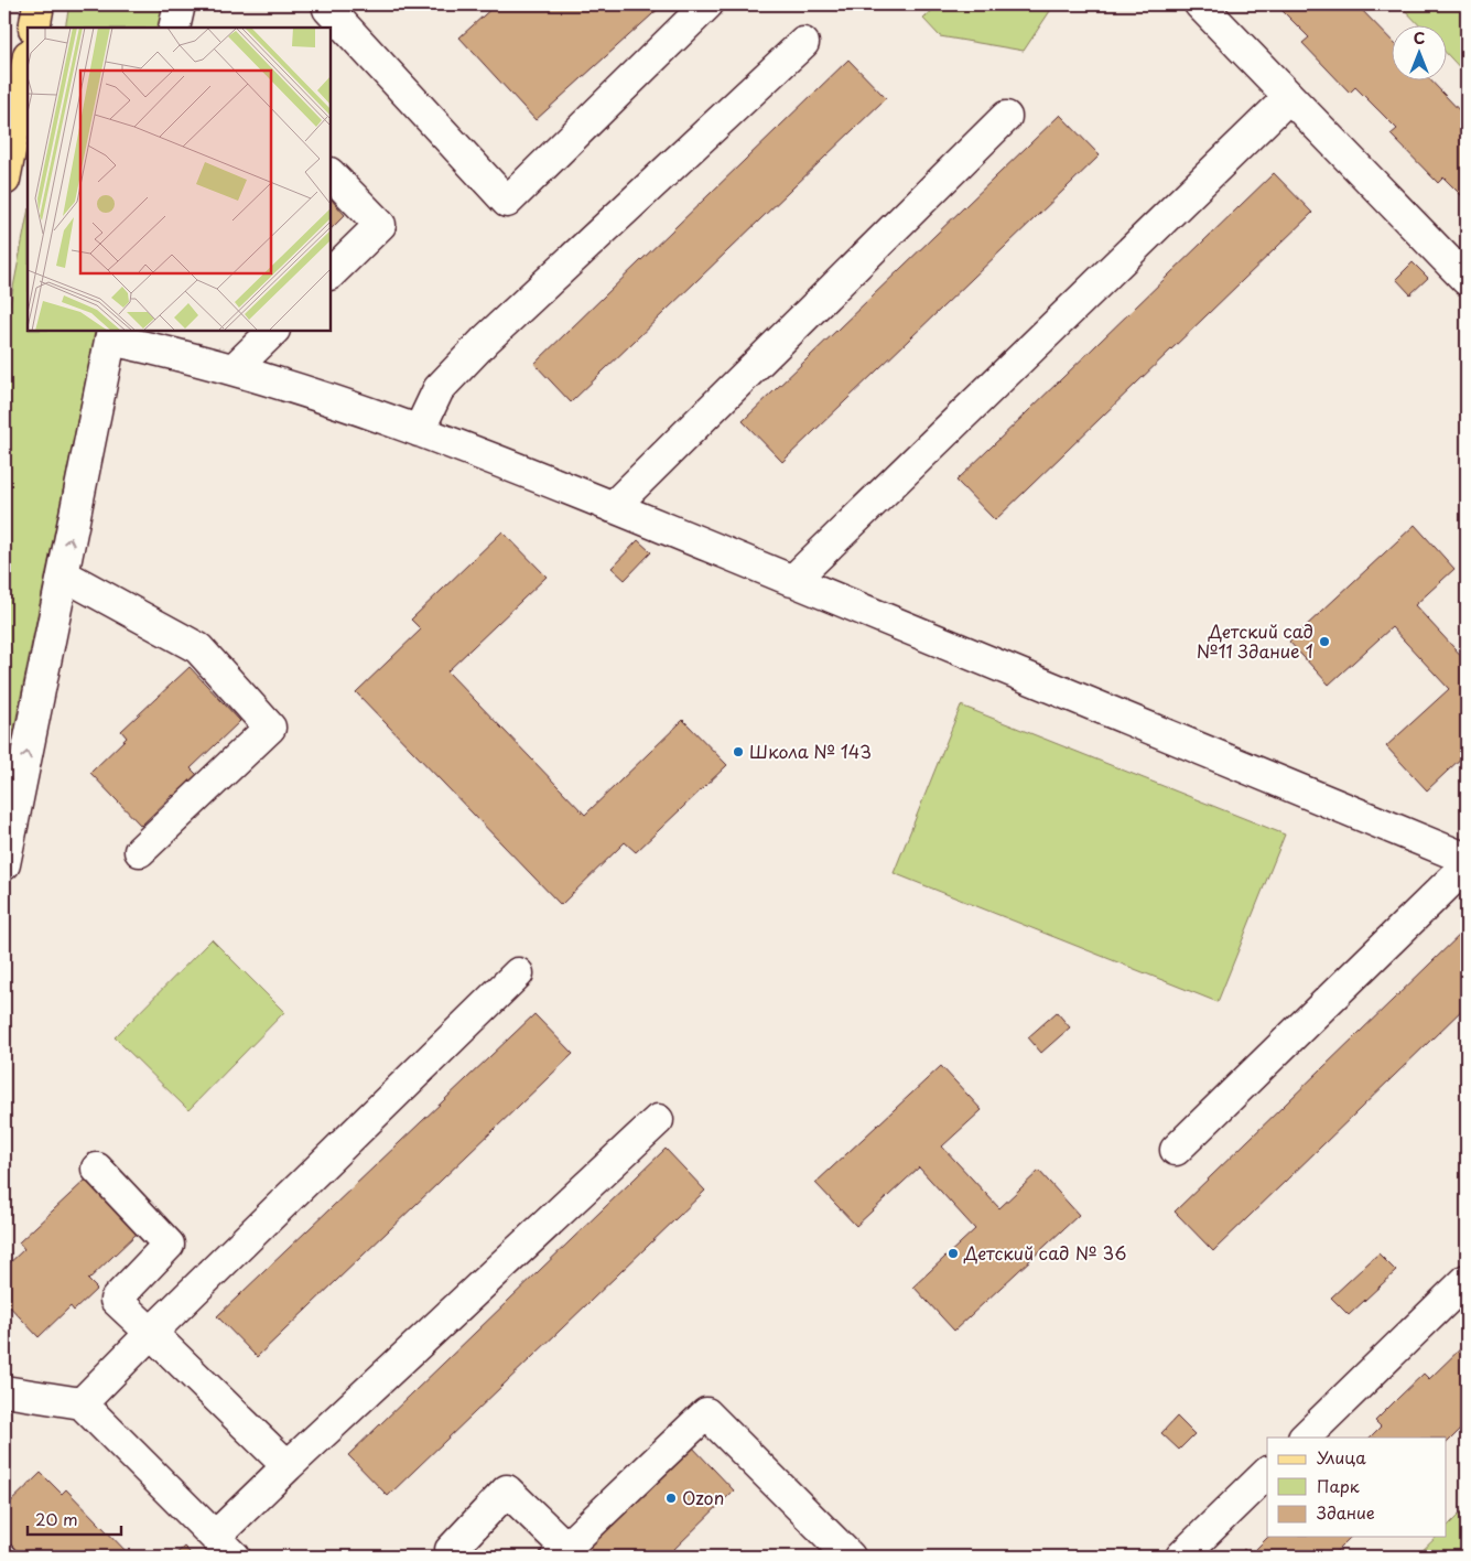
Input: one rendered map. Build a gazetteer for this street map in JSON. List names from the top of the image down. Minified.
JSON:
{"places":["Детский сад №11 Здание 1","Школа № 143","Детский сад № 36","Ozon"],"legend":["Улица","Парк","Здание"],"scale_bar":"20 m","north":"top"}
